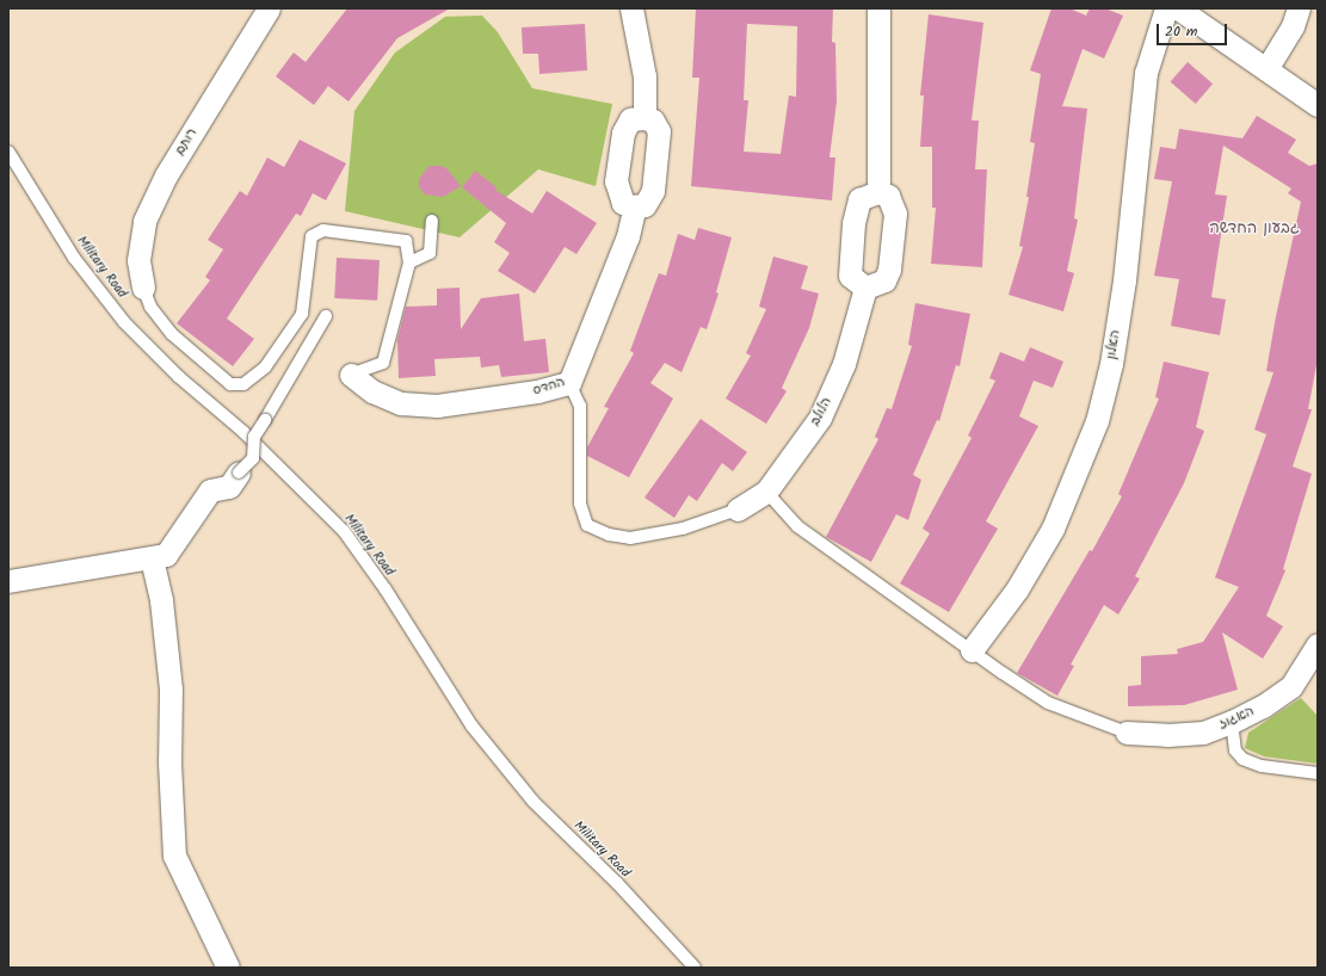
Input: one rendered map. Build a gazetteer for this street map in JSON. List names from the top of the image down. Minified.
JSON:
{"streets":{"street":["רותם","האלון","ההדס","הלולב","האגוז"],"lane":["Military Road"]},"districts":["גבעון החדשה"],"scale_bar":"20 m"}
